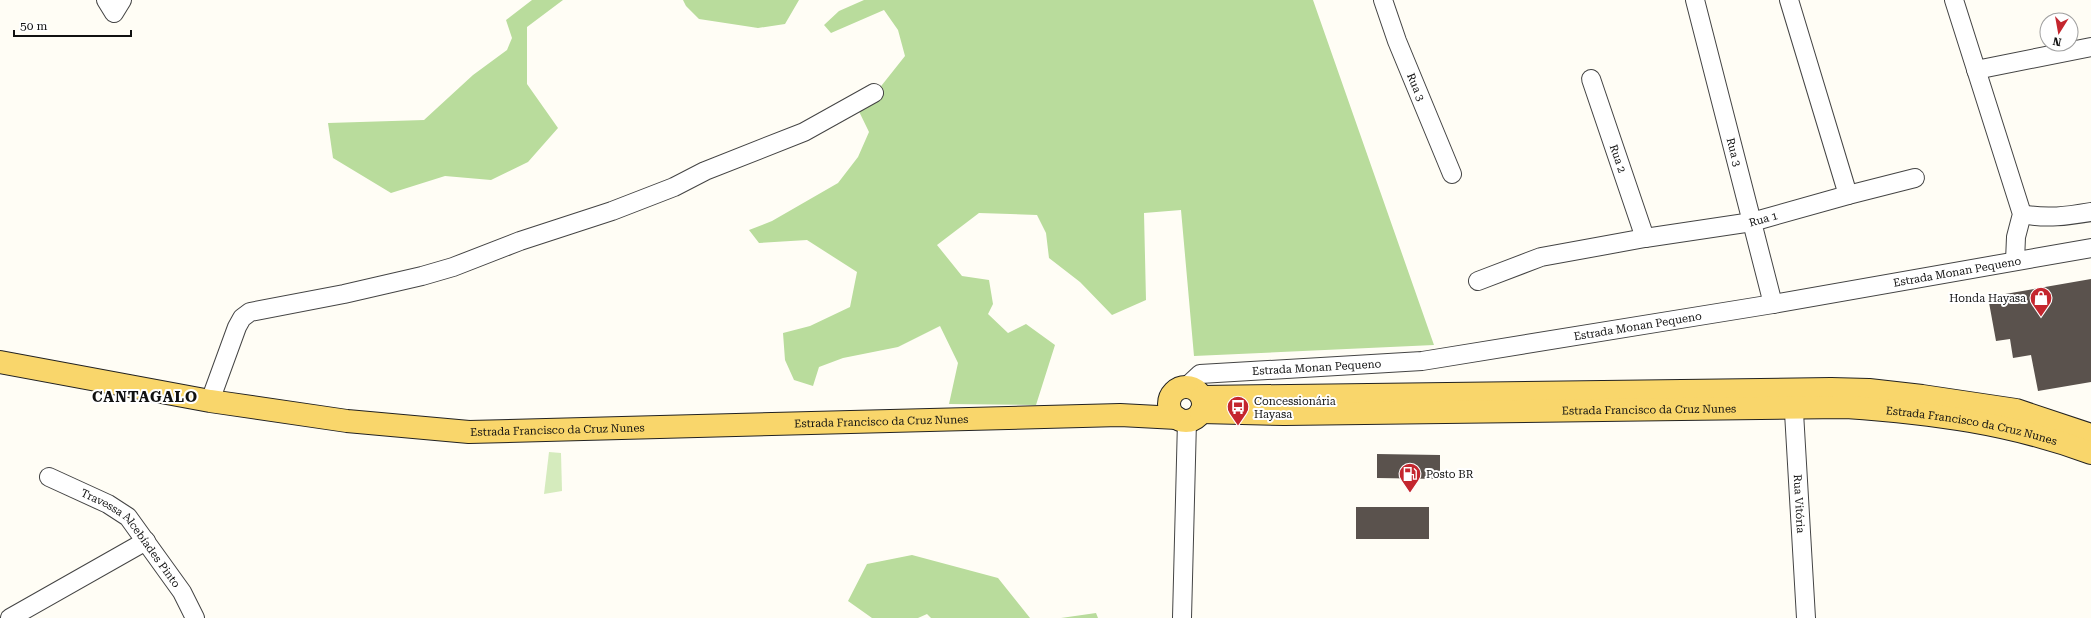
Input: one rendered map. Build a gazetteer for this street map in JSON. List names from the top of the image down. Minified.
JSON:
{"streets":{"main road":["Estrada Francisco da Cruz Nunes"],"street":["Rua 3","Rua 2","Rua 1","Estrada Monan Pequeno","Rua Vitória","Travessa Alcebíades Pinto"]},"crossings":[["Rua 3","Rua 1"],["Rua 3","Estrada Monan Pequeno"],["Rua 2","Rua 1"],["Estrada Monan Pequeno","Estrada Francisco da Cruz Nunes"],["Estrada Francisco da Cruz Nunes","Rua Vitória"]],"districts":["CANTAGALO"],"places":{"shop":["Honda Hayasa"],"bus stop":["Concessionária Hayasa"],"fuel station":["Posto BR"]},"scale_bar":"50 m","north":"bottom"}
